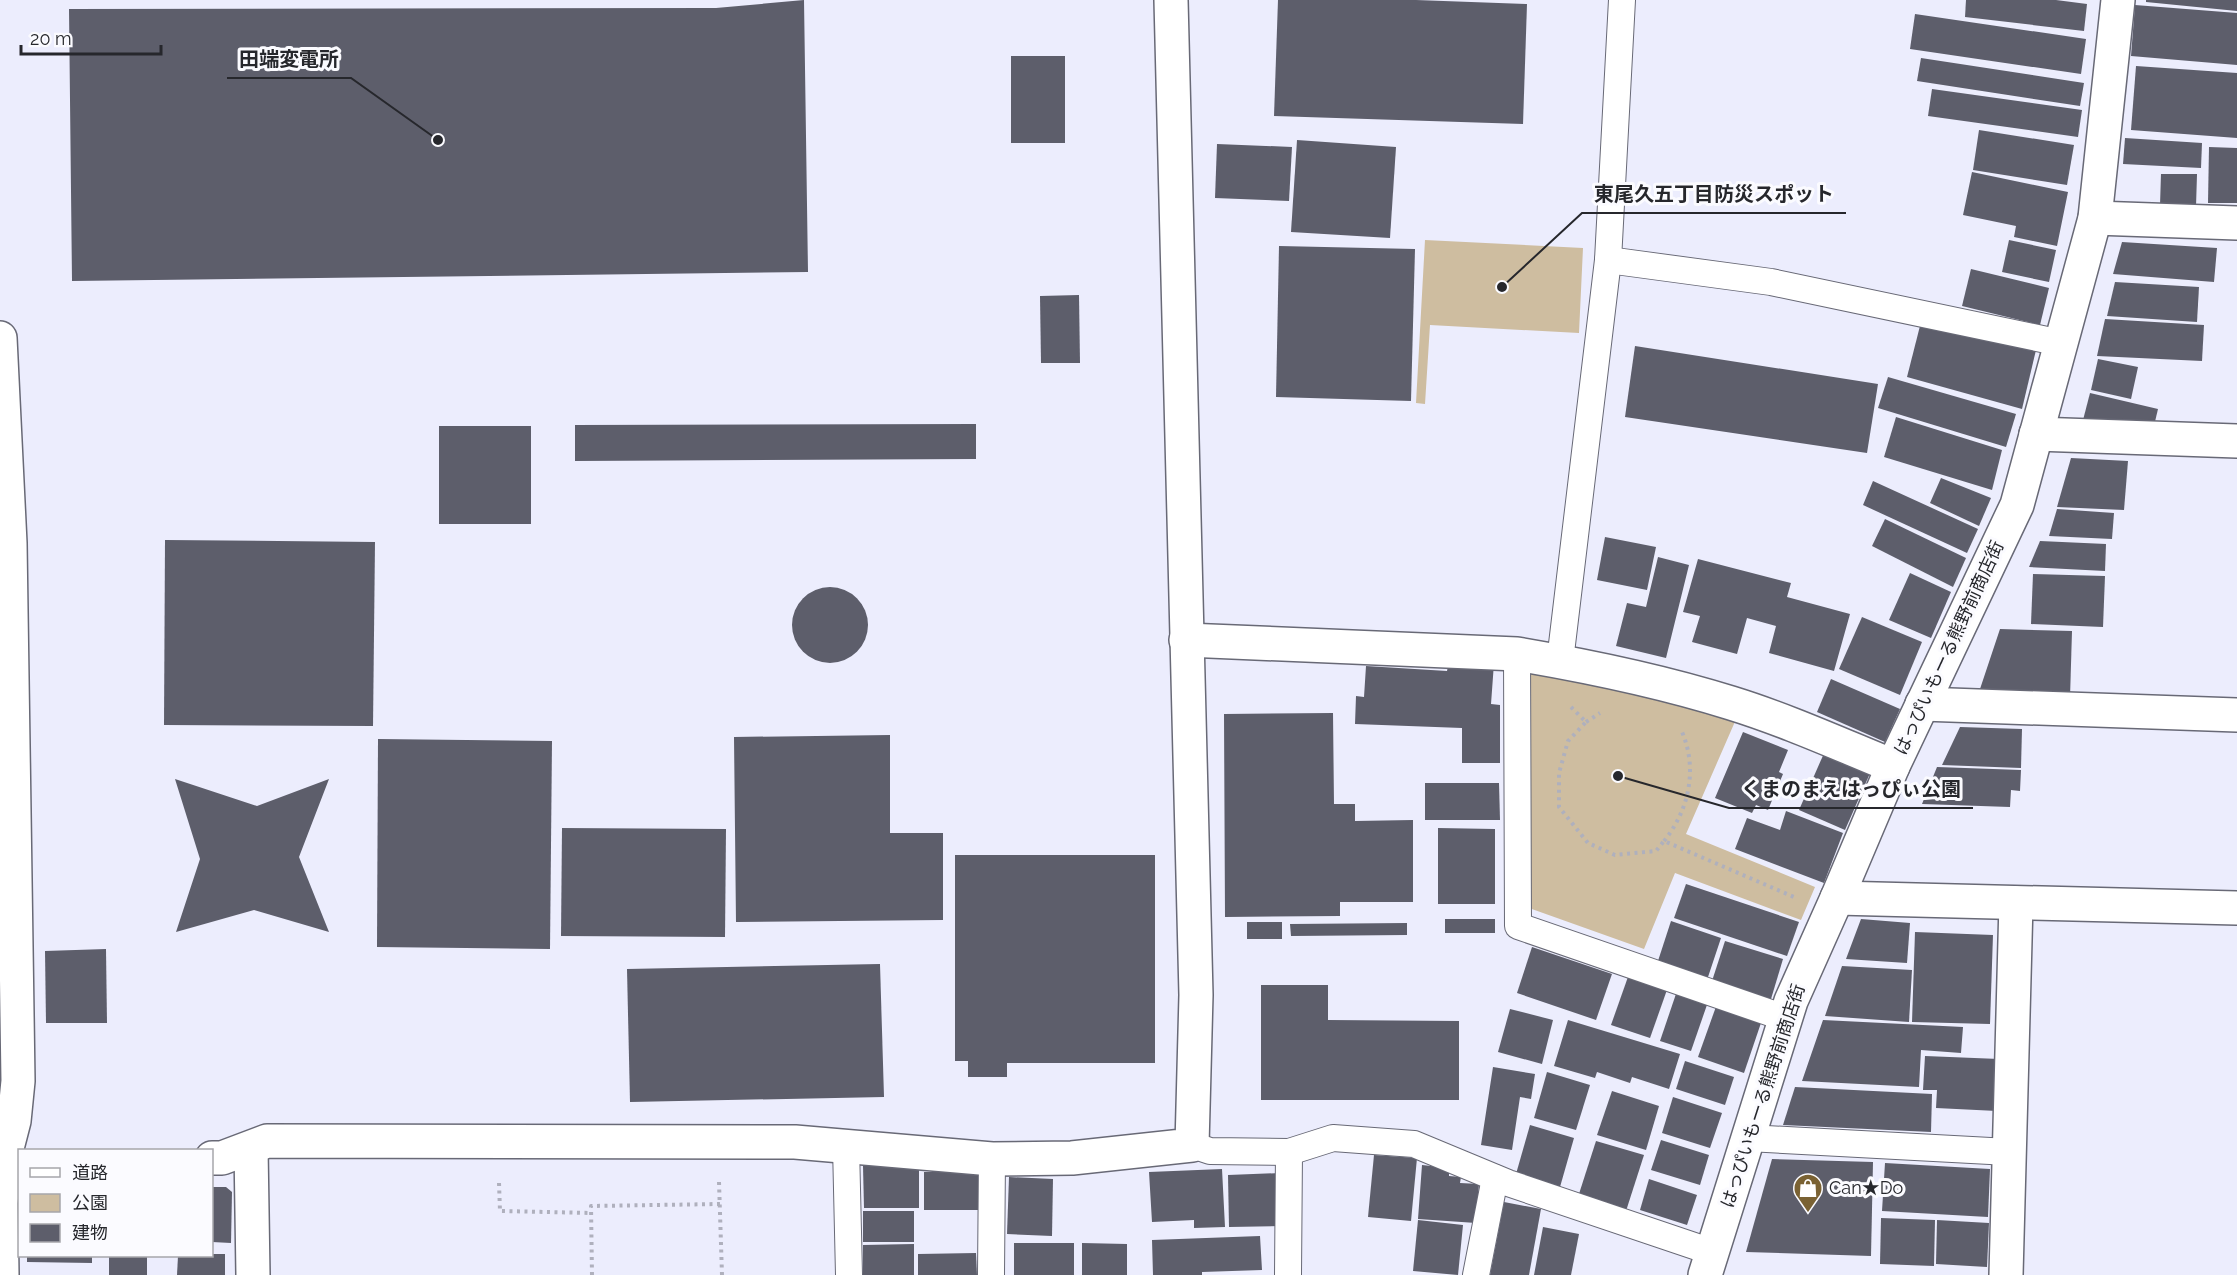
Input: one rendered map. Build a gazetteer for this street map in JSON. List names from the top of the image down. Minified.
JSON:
{"streets":{"street":["はっぴいもーる熊野前商店街"]},"places":{"other":["田端変電所","東尾久五丁目防災スポット","くまのまえはっぴぃ公園"],"shop":["Can★Do"]},"legend":["道路","公園","建物"],"scale_bar":"20 m"}
